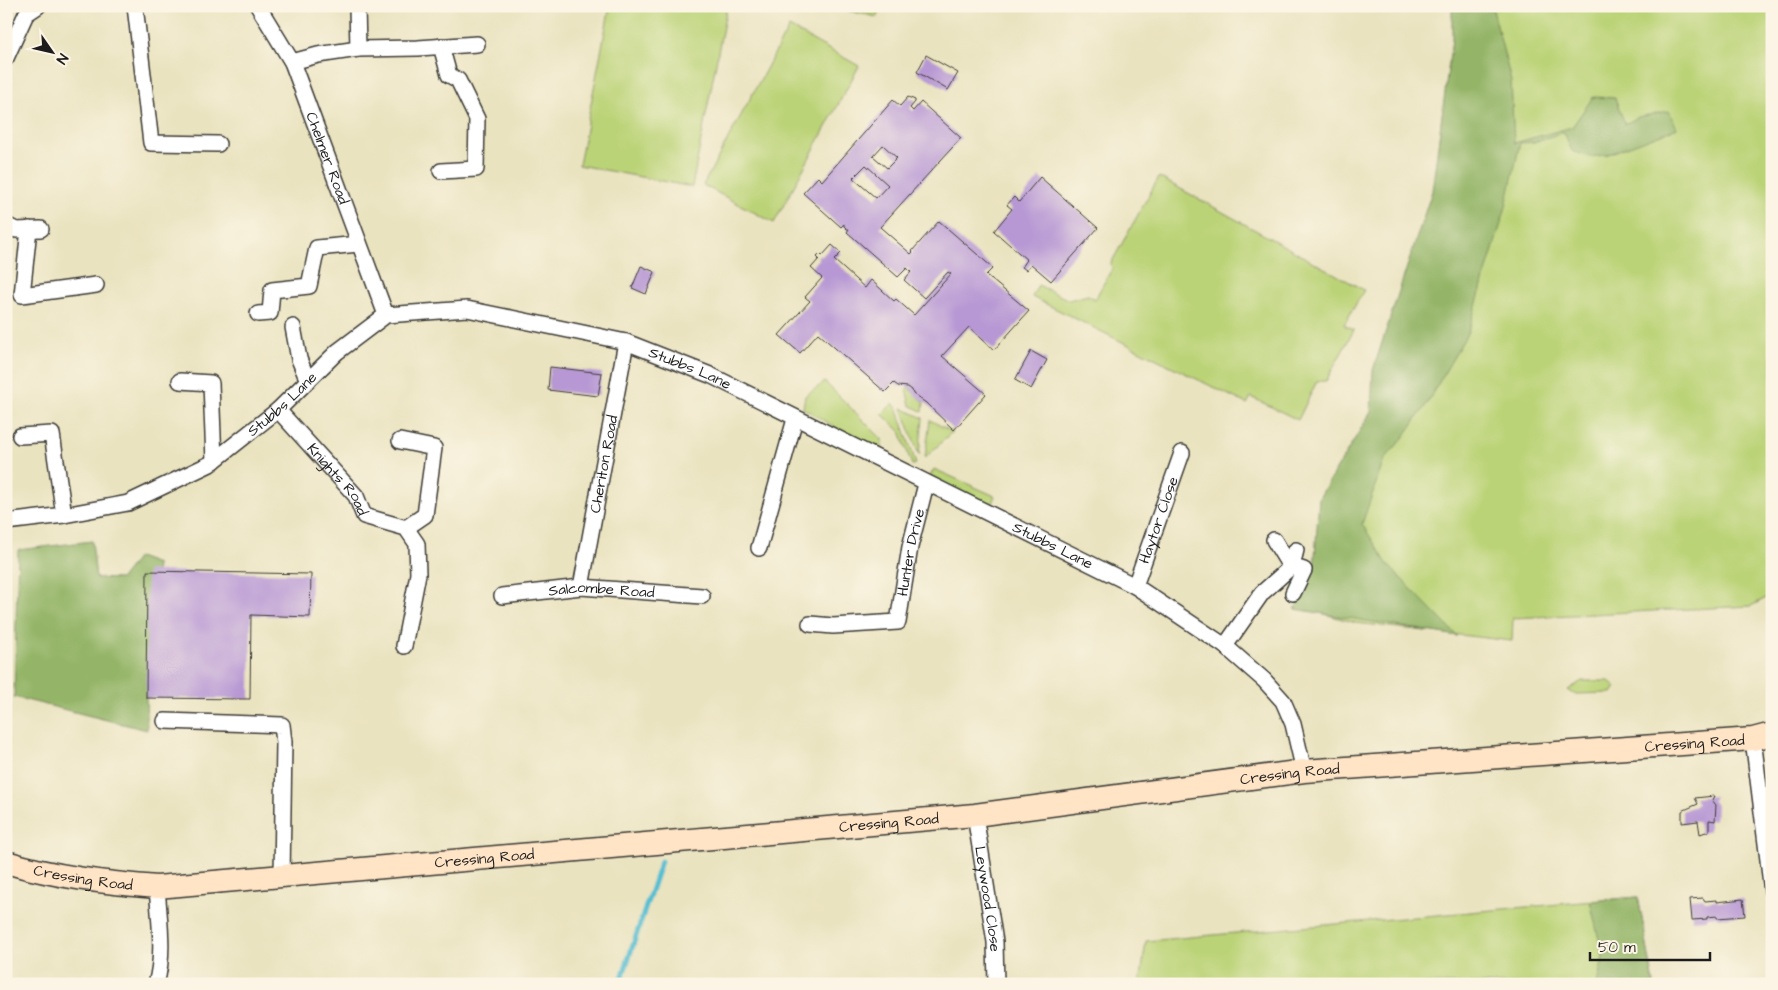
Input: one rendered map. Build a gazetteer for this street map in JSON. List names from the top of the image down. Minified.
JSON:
{"streets":{"street":["Chelmer Road","Stubbs Lane","Cheriton Road","Knights Road","Haytor Close","Hunter Drive","Salcombe Road","Cressing Road","Leywood Close"]},"crossings":[["Chelmer Road","Stubbs Lane"],["Stubbs Lane","Cheriton Road"],["Stubbs Lane","Knights Road"],["Stubbs Lane","Haytor Close"],["Stubbs Lane","Hunter Drive"],["Stubbs Lane","Cressing Road"],["Cheriton Road","Salcombe Road"],["Cressing Road","Leywood Close"]],"scale_bar":"50 m","north":"bottom right"}
